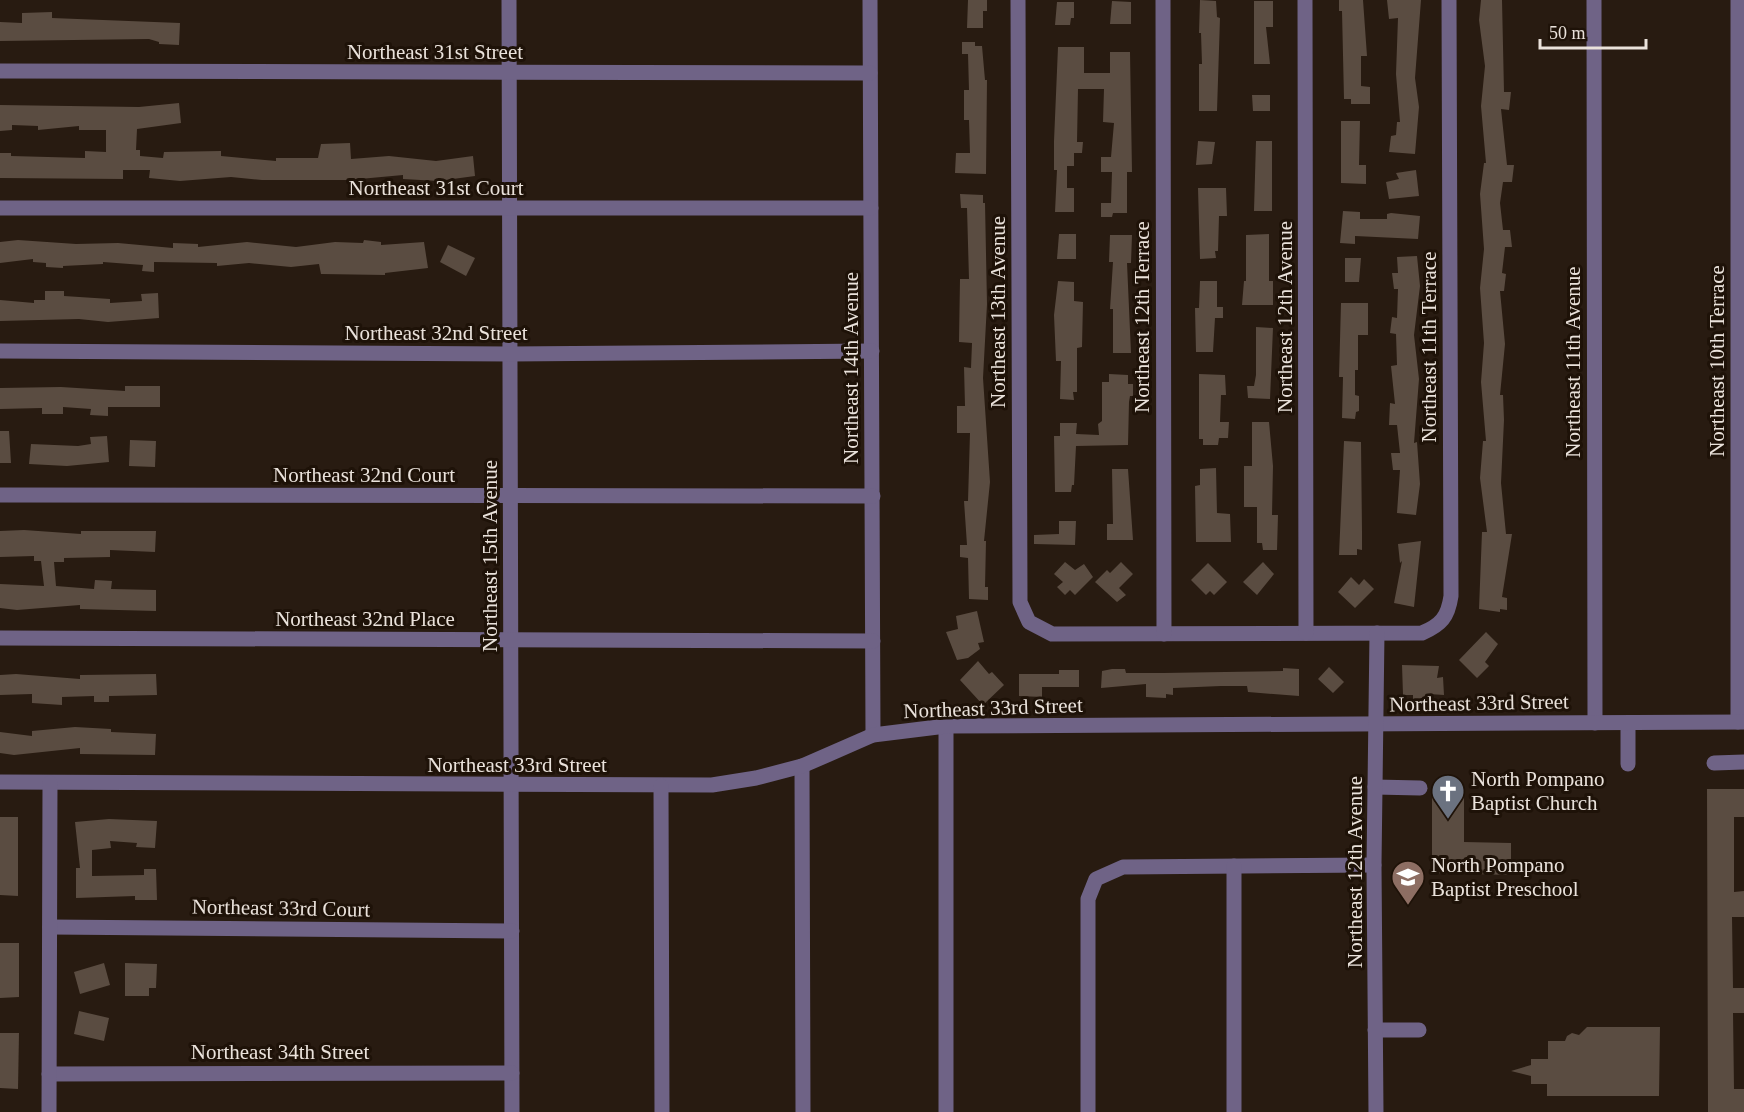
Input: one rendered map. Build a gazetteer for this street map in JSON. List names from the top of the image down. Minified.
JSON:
{"streets":{"street":["Northeast 31st Street","Northeast 31st Court","Northeast 13th Avenue","Northeast 12th Terrace","Northeast 12th Avenue","Northeast 32nd Street","Northeast 11th Terrace","Northeast 10th Terrace","Northeast 11th Avenue","Northeast 14th Avenue","Northeast 32nd Court","Northeast 15th Avenue","Northeast 32nd Place","Northeast 33rd Street","Northeast 33rd Court","Northeast 34th Street"]},"crossings":[["Northeast 31st Street","Northeast 14th Avenue"],["Northeast 31st Street","Northeast 15th Avenue"],["Northeast 31st Court","Northeast 14th Avenue"],["Northeast 31st Court","Northeast 15th Avenue"],["Northeast 13th Avenue","Northeast 12th Terrace"],["Northeast 12th Avenue","Northeast 11th Terrace"],["Northeast 12th Avenue","Northeast 33rd Street"],["Northeast 32nd Street","Northeast 14th Avenue"],["Northeast 32nd Street","Northeast 15th Avenue"],["Northeast 10th Terrace","Northeast 33rd Street"],["Northeast 11th Avenue","Northeast 33rd Street"],["Northeast 14th Avenue","Northeast 32nd Court"],["Northeast 14th Avenue","Northeast 32nd Place"],["Northeast 14th Avenue","Northeast 33rd Street"],["Northeast 32nd Court","Northeast 15th Avenue"],["Northeast 15th Avenue","Northeast 32nd Place"],["Northeast 15th Avenue","Northeast 33rd Street"],["Northeast 15th Avenue","Northeast 33rd Court"],["Northeast 15th Avenue","Northeast 34th Street"]],"places":{"church":["North Pompano Baptist Church"],"school or university":["North Pompano Baptist Preschool"]},"scale_bar":"50 m"}
